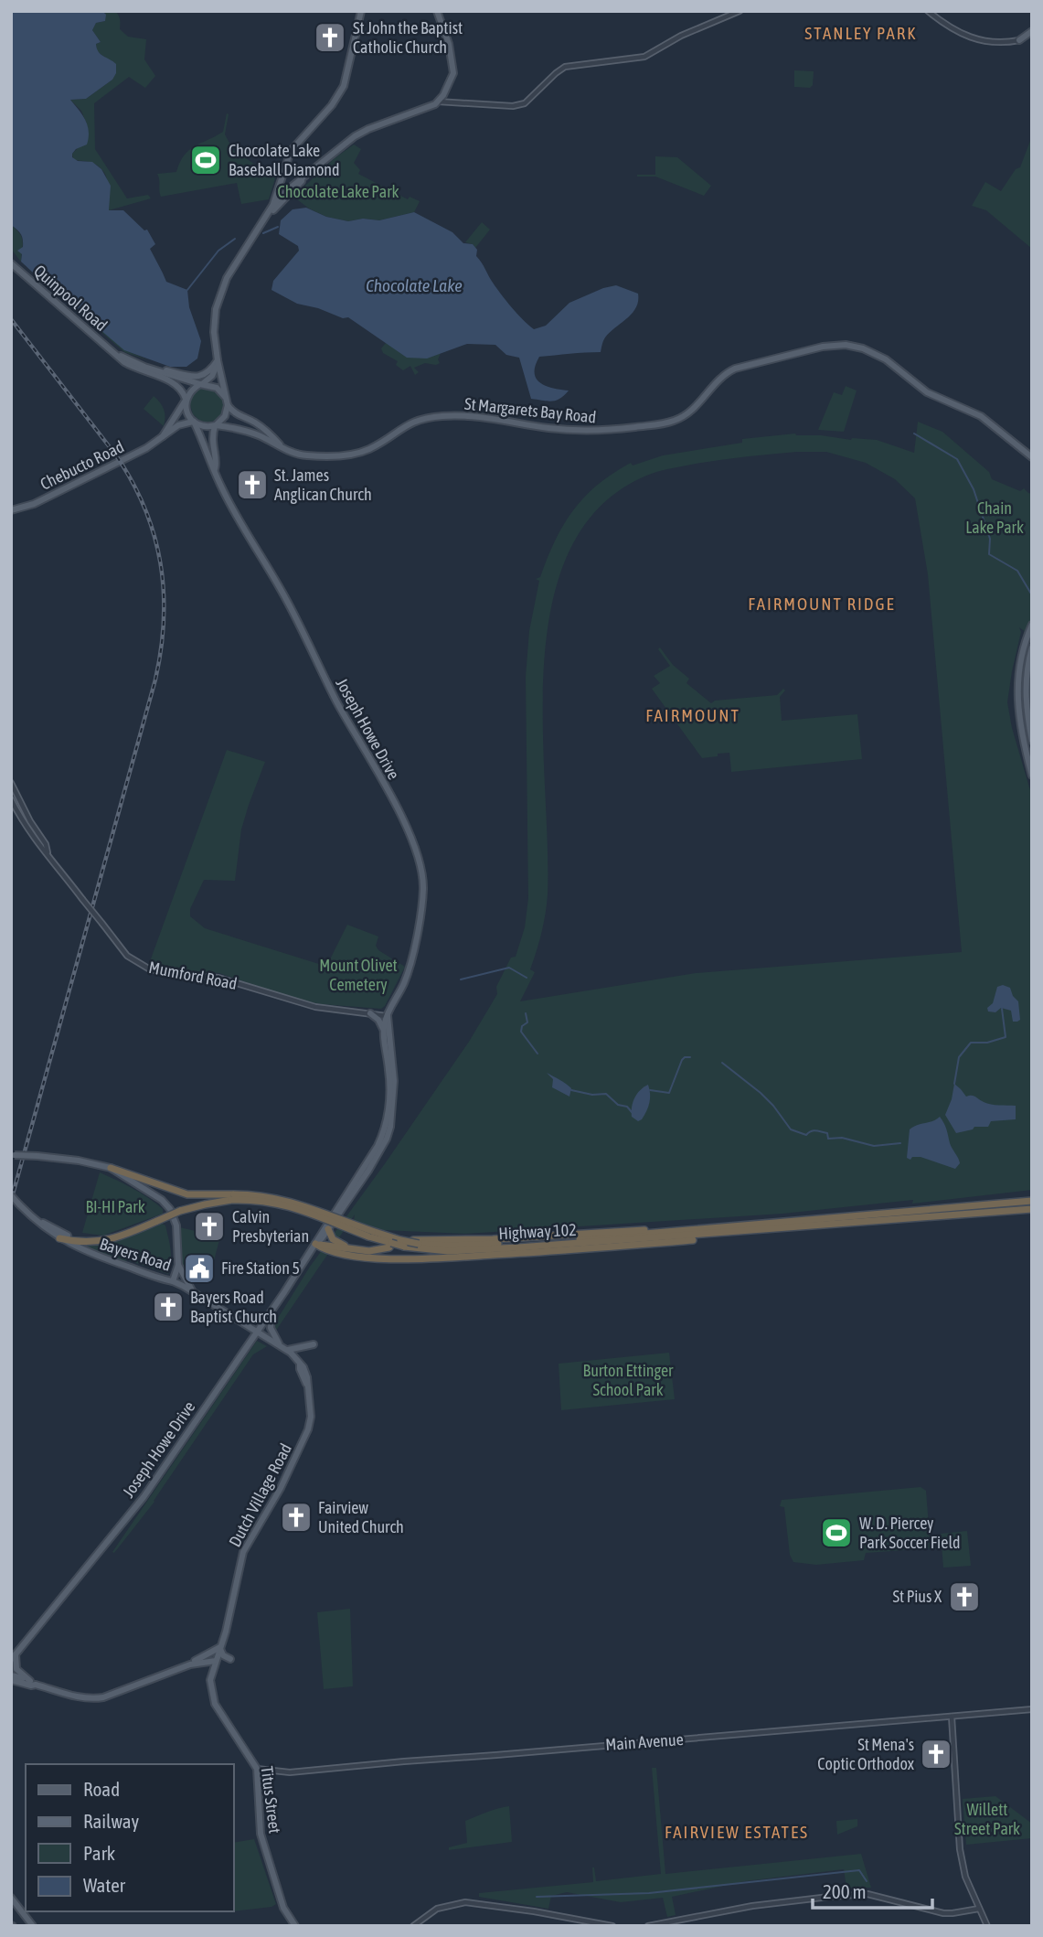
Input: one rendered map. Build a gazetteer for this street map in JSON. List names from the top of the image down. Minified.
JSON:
{"streets":{"highway":["Highway 102"],"main road":["Quinpool Road","St Margarets Bay Road","Chebucto Road","Joseph Howe Drive","Bayers Road","Dutch Village Road","Titus Street"],"street":["Mumford Road","Main Avenue"]},"crossings":[["Quinpool Road","St Margarets Bay Road"],["Quinpool Road","Chebucto Road"],["Quinpool Road","Joseph Howe Drive"],["St Margarets Bay Road","Chebucto Road"],["St Margarets Bay Road","Joseph Howe Drive"],["Chebucto Road","Joseph Howe Drive"],["Joseph Howe Drive","Mumford Road"],["Joseph Howe Drive","Bayers Road"],["Joseph Howe Drive","Dutch Village Road"],["Highway 102","Bayers Road"],["Bayers Road","Dutch Village Road"],["Dutch Village Road","Titus Street"],["Main Avenue","Titus Street"]],"districts":["STANLEY PARK","FAIRMOUNT RIDGE","FAIRMOUNT","FAIRVIEW ESTATES"],"water":["Chocolate Lake"],"parks":["Chocolate Lake Park","Chain Lake Park","Mount Olivet Cemetery","BI-HI Park","Burton Ettinger School Park","Willett Street Park"],"places":{"church":["St John the Baptist Catholic Church","St. James Anglican Church","Calvin Presbyterian","Bayers Road Baptist Church","Fairview United Church","St Pius X","St Mena's Coptic Orthodox"],"sports":["Chocolate Lake Baseball Diamond","W. D. Piercey Park Soccer Field"],"public building":["Fire Station 5"]},"legend":["Road","Railway","Park","Water"],"scale_bar":"200 m"}
